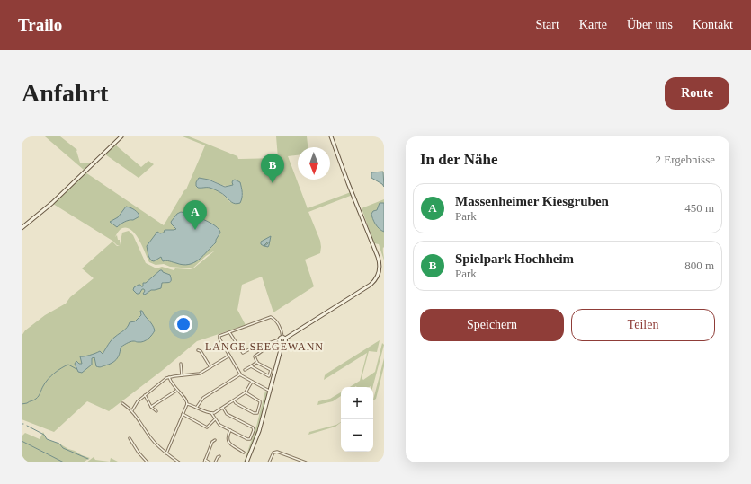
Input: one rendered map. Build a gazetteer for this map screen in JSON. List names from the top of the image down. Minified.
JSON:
{"districts":["LANGE SEEGEWANN"],"north":"bottom","page":{"header":"Trailo","nav":["Start","Karte","Über uns","Kontakt"],"buttons":["Route",["Speichern","Teilen"]],"title":"Anfahrt","heading":["In der Nähe","2 Ergebnisse"],"pins":["B","A"],"list":[{"mark":"A","name":"Massenheimer Kiesgruben","note":"Park","value":"450 m"},{"mark":"B","name":"Spielpark Hochheim","note":"Park","value":"800 m"}],"map_buttons":["+","−"]}}
